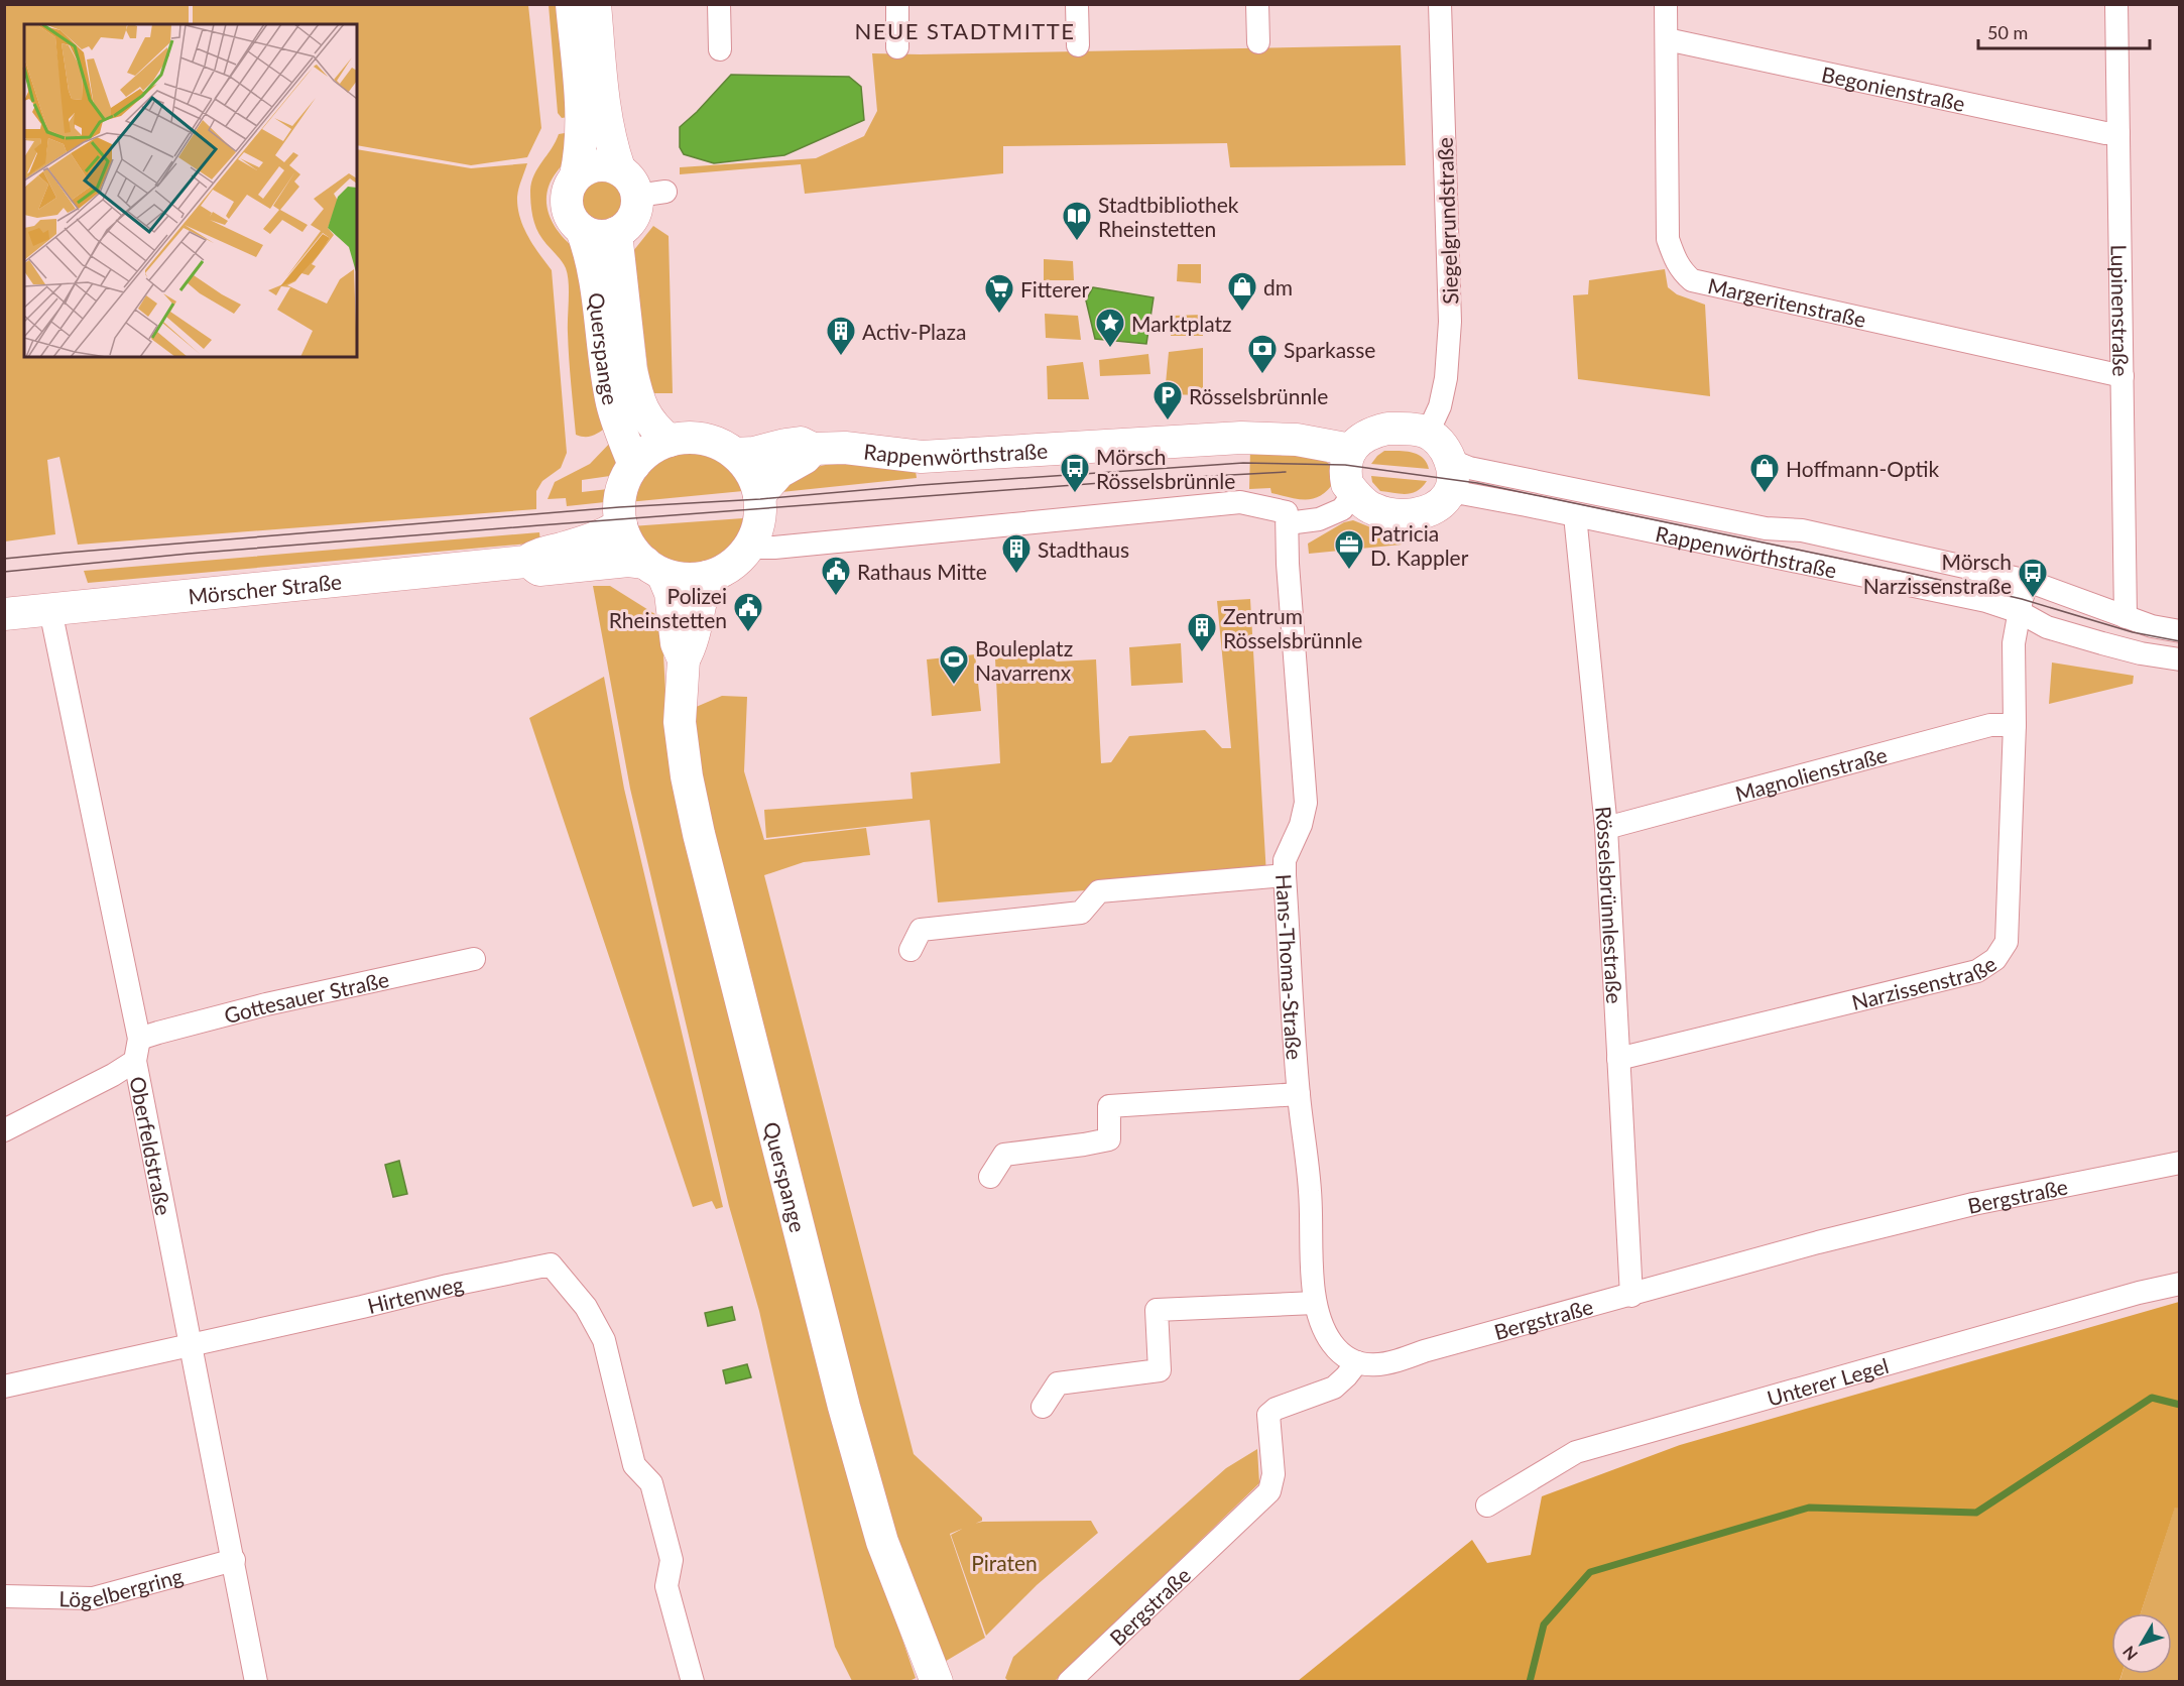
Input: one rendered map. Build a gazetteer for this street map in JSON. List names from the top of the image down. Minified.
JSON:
{"streets":{"main road":["Querspange","Rappenwörthstraße","Mörscher Straße"],"street":["Begonienstraße","Siegelgrundstraße","Margeritenstraße","Lupinenstraße","Magnolienstraße","Rösselsbrünnlestraße","Hans-Thoma-Straße","Narzissenstraße","Gottesauer Straße","Oberfeldstraße","Bergstraße","Hirtenweg","Unterer Legel","Lögelbergring"]},"crossings":[["Begonienstraße","Margeritenstraße"],["Begonienstraße","Lupinenstraße"],["Siegelgrundstraße","Rappenwörthstraße"],["Margeritenstraße","Lupinenstraße"],["Lupinenstraße","Rappenwörthstraße"],["Querspange","Rappenwörthstraße"],["Querspange","Mörscher Straße"],["Rappenwörthstraße","Mörscher Straße"],["Rappenwörthstraße","Rösselsbrünnlestraße"],["Rappenwörthstraße","Narzissenstraße"],["Mörscher Straße","Oberfeldstraße"],["Magnolienstraße","Rösselsbrünnlestraße"],["Magnolienstraße","Narzissenstraße"],["Rösselsbrünnlestraße","Narzissenstraße"],["Rösselsbrünnlestraße","Bergstraße"],["Hans-Thoma-Straße","Bergstraße"],["Gottesauer Straße","Oberfeldstraße"],["Oberfeldstraße","Hirtenweg"],["Oberfeldstraße","Lögelbergring"]],"districts":["NEUE STADTMITTE"],"parks":["Piraten"],"places":{"library":["Stadtbibliothek Rheinstetten"],"shop":["dm","Hoffmann-Optik"],"supermarket":["Fitterer"],"place":["Marktplatz"],"building":["Activ-Plaza","Stadthaus","Zentrum Rösselsbrünnle"],"bank":["Sparkasse"],"parking":["Rösselsbrünnle"],"bus stop":["Mörsch Rösselsbrünnle","Mörsch Narzissenstraße"],"office":["Patricia D. Kappler"],"public building":["Rathaus Mitte","Polizei Rheinstetten"],"sports":["Bouleplatz Navarrenx"]},"scale_bar":"50 m","north":"bottom left"}
